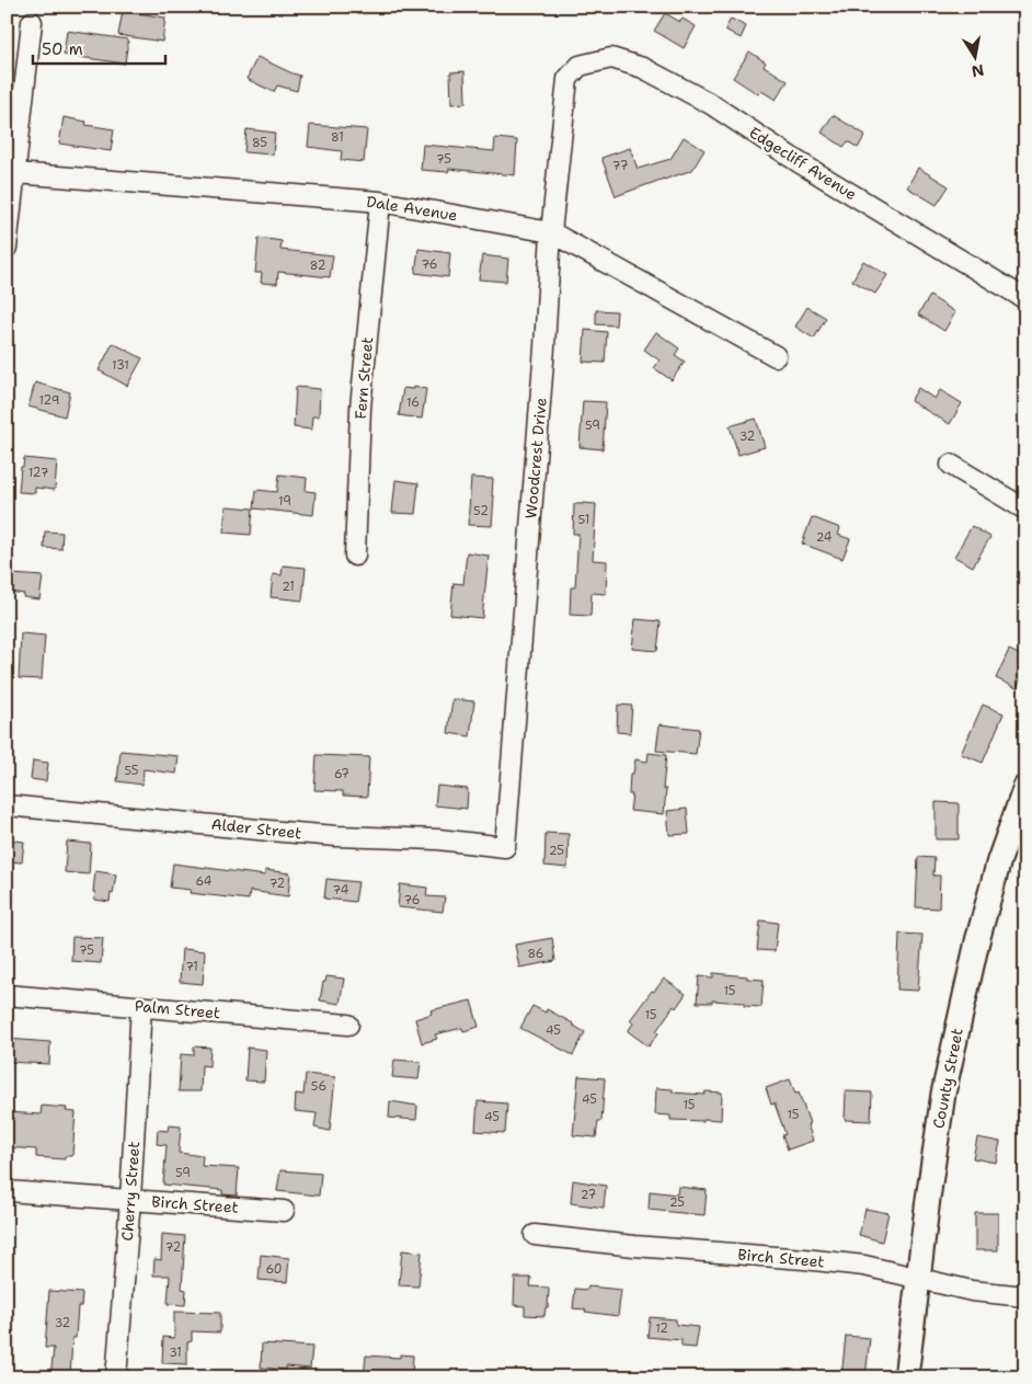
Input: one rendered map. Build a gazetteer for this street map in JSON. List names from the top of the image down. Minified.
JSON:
{"streets":{"main road":["County Street"],"street":["Edgecliff Avenue","Dale Avenue","Fern Street","Woodcrest Drive","Alder Street","Palm Street","Cherry Street","Birch Street"]},"crossings":[["Edgecliff Avenue","Woodcrest Drive"],["Dale Avenue","Fern Street"],["Dale Avenue","Woodcrest Drive"],["Woodcrest Drive","Alder Street"],["Palm Street","Cherry Street"],["County Street","Birch Street"],["Cherry Street","Birch Street"]],"house_numbers":["81","85","75","77","76","82","131","129","16","59","32","127","19","52","51","24","21","55","67","25","64","72","74","76","75","86","71","15","15","45","56","45","15","15","45","59","27","25","72","60","32","12","31"],"scale_bar":"50 m","north":"bottom"}
